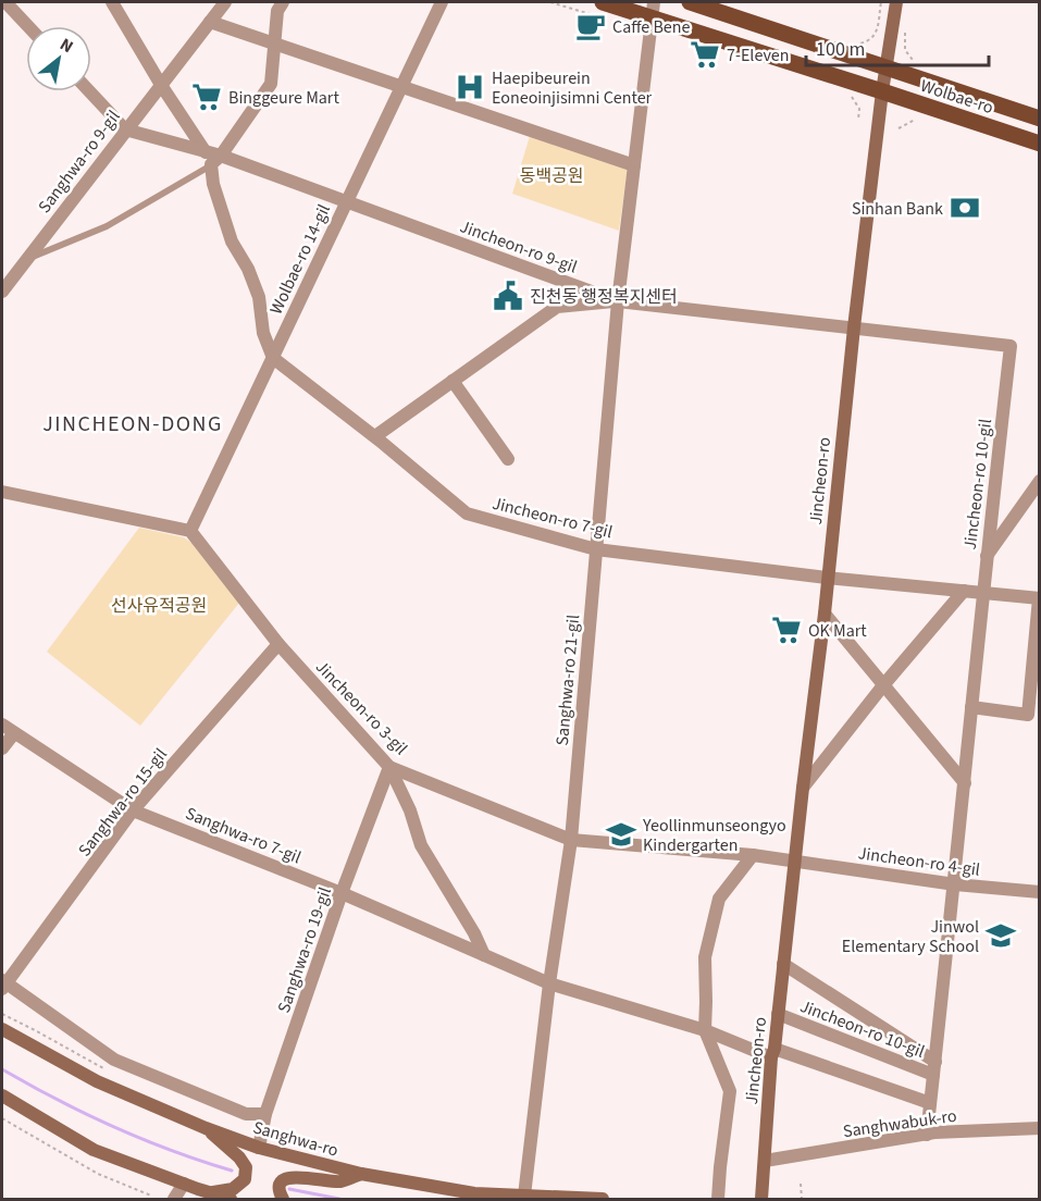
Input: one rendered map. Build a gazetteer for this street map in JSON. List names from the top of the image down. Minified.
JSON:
{"streets":{"main road":["Wolbae-ro","Jincheon-ro","Sanghwa-ro"],"street":["Sanghwa-ro 9-gil","Jincheon-ro 9-gil","Wolbae-ro 14-gil","Jincheon-ro 10-gil","Jincheon-ro 7-gil","Sanghwa-ro 21-gil","Jincheon-ro 3-gil","Sanghwa-ro 15-gil","Sanghwa-ro 7-gil","Jincheon-ro 4-gil","Sanghwa-ro 19-gil","Sanghwabuk-ro"]},"crossings":[["Wolbae-ro","Jincheon-ro"],["Wolbae-ro","Sanghwa-ro 21-gil"],["Sanghwa-ro 9-gil","Jincheon-ro 9-gil"],["Jincheon-ro 9-gil","Wolbae-ro 14-gil"],["Jincheon-ro 9-gil","Jincheon-ro"],["Jincheon-ro 9-gil","Jincheon-ro 10-gil"],["Jincheon-ro 9-gil","Sanghwa-ro 21-gil"],["Wolbae-ro 14-gil","Jincheon-ro 7-gil"],["Wolbae-ro 14-gil","Jincheon-ro 3-gil"],["Jincheon-ro","Jincheon-ro 10-gil"],["Jincheon-ro","Jincheon-ro 7-gil"],["Jincheon-ro","Jincheon-ro 3-gil"],["Jincheon-ro","Sanghwa-ro 7-gil"],["Jincheon-ro","Jincheon-ro 4-gil"],["Jincheon-ro","Sanghwabuk-ro"],["Jincheon-ro 10-gil","Jincheon-ro 7-gil"],["Jincheon-ro 10-gil","Jincheon-ro 4-gil"],["Jincheon-ro 10-gil","Sanghwabuk-ro"],["Jincheon-ro 7-gil","Sanghwa-ro 21-gil"],["Sanghwa-ro 21-gil","Jincheon-ro 3-gil"],["Sanghwa-ro 21-gil","Sanghwa-ro 7-gil"],["Sanghwa-ro 21-gil","Sanghwa-ro"],["Jincheon-ro 3-gil","Sanghwa-ro 15-gil"],["Jincheon-ro 3-gil","Jincheon-ro 4-gil"],["Jincheon-ro 3-gil","Sanghwa-ro 19-gil"],["Sanghwa-ro 15-gil","Sanghwa-ro 7-gil"],["Sanghwa-ro 7-gil","Sanghwa-ro 19-gil"],["Sanghwa-ro 19-gil","Sanghwa-ro"]],"districts":["JINCHEON-DONG"],"parks":["동백공원","선사유적공원"],"places":{"cafe":["Caffe Bene"],"supermarket":["7-Eleven","Binggeure Mart","OK Mart"],"hospital":["Haepibeurein Eoneoinjisimni Center"],"bank":["Sinhan Bank"],"public building":["진천동 행정복지센터"],"school or university":["Yeollinmunseongyo Kindergarten","Jinwol Elementary School"]},"scale_bar":"100 m","north":"top right"}
